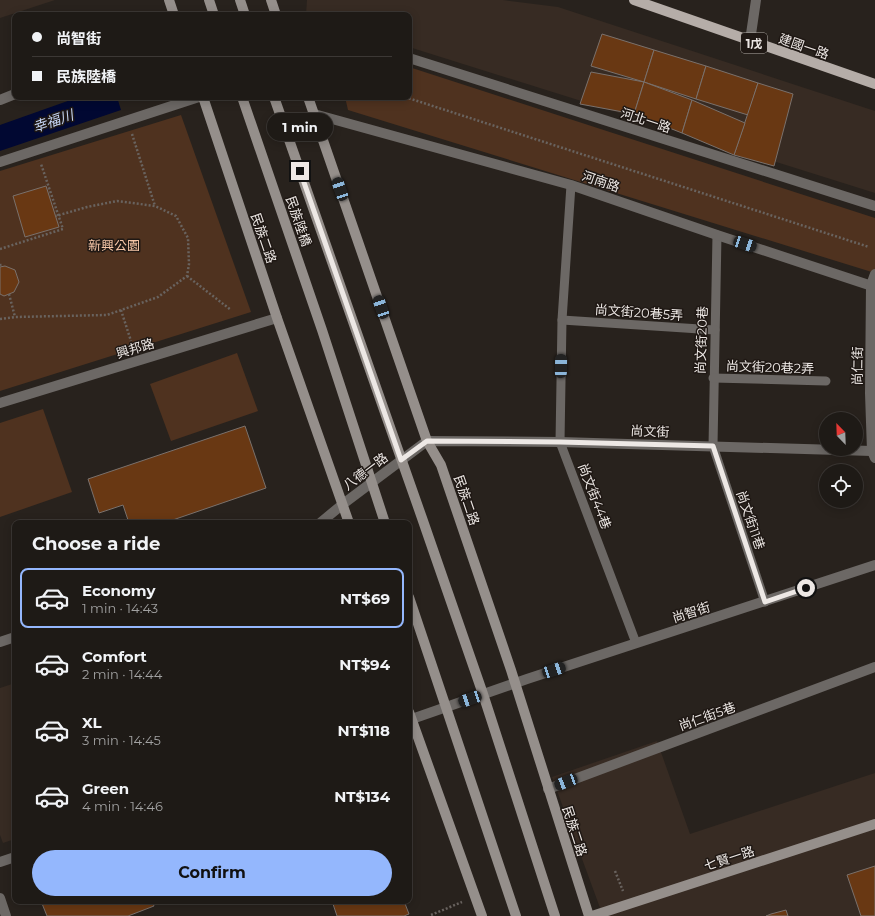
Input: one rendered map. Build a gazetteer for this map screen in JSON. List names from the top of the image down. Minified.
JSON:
{"streets":{"main road":["1戊","建國一路"],"street":["河北一路","河南路","民族陸橋","民族二路","興邦路","尚仁街","尚文街","八德一路","尚智街","尚仁街5巷","七賢一路"],"lane":["尚文街20巷5弄","尚文街20巷","尚文街20巷2弄","尚文街44巷","尚文街11巷"]},"crossings":[["河南路","民族二路"],["河南路","尚文街20巷"],["河南路","尚仁街"],["河南路","尚文街44巷"],["民族陸橋","八德一路"],["民族二路","興邦路"],["民族二路","尚文街"],["民族二路","八德一路"],["民族二路","尚智街"],["民族二路","尚仁街5巷"],["尚文街20巷5弄","尚文街20巷"],["尚文街20巷5弄","尚文街44巷"],["尚文街20巷","尚文街20巷2弄"],["尚文街20巷","尚文街"],["尚文街20巷","尚文街11巷"],["尚仁街","尚文街"],["尚文街","八德一路"],["尚文街","尚文街44巷"],["尚文街","尚文街11巷"],["尚文街44巷","尚智街"],["尚文街11巷","尚智街"]],"water":["幸福川"],"parks":["新興公園"],"north":"top left","page":{"banner":["尚智街","民族陸橋"],"bubble":"1 min","heading":"Choose a ride","list":[{"name":"Economy","note":"1 min · 14:43","value":"NT$69"},{"name":"Comfort","note":"2 min · 14:44","value":"NT$94"},{"name":"XL","note":"3 min · 14:45","value":"NT$118"},{"name":"Green","note":"4 min · 14:46","value":"NT$134"}],"buttons":"Confirm"}}
